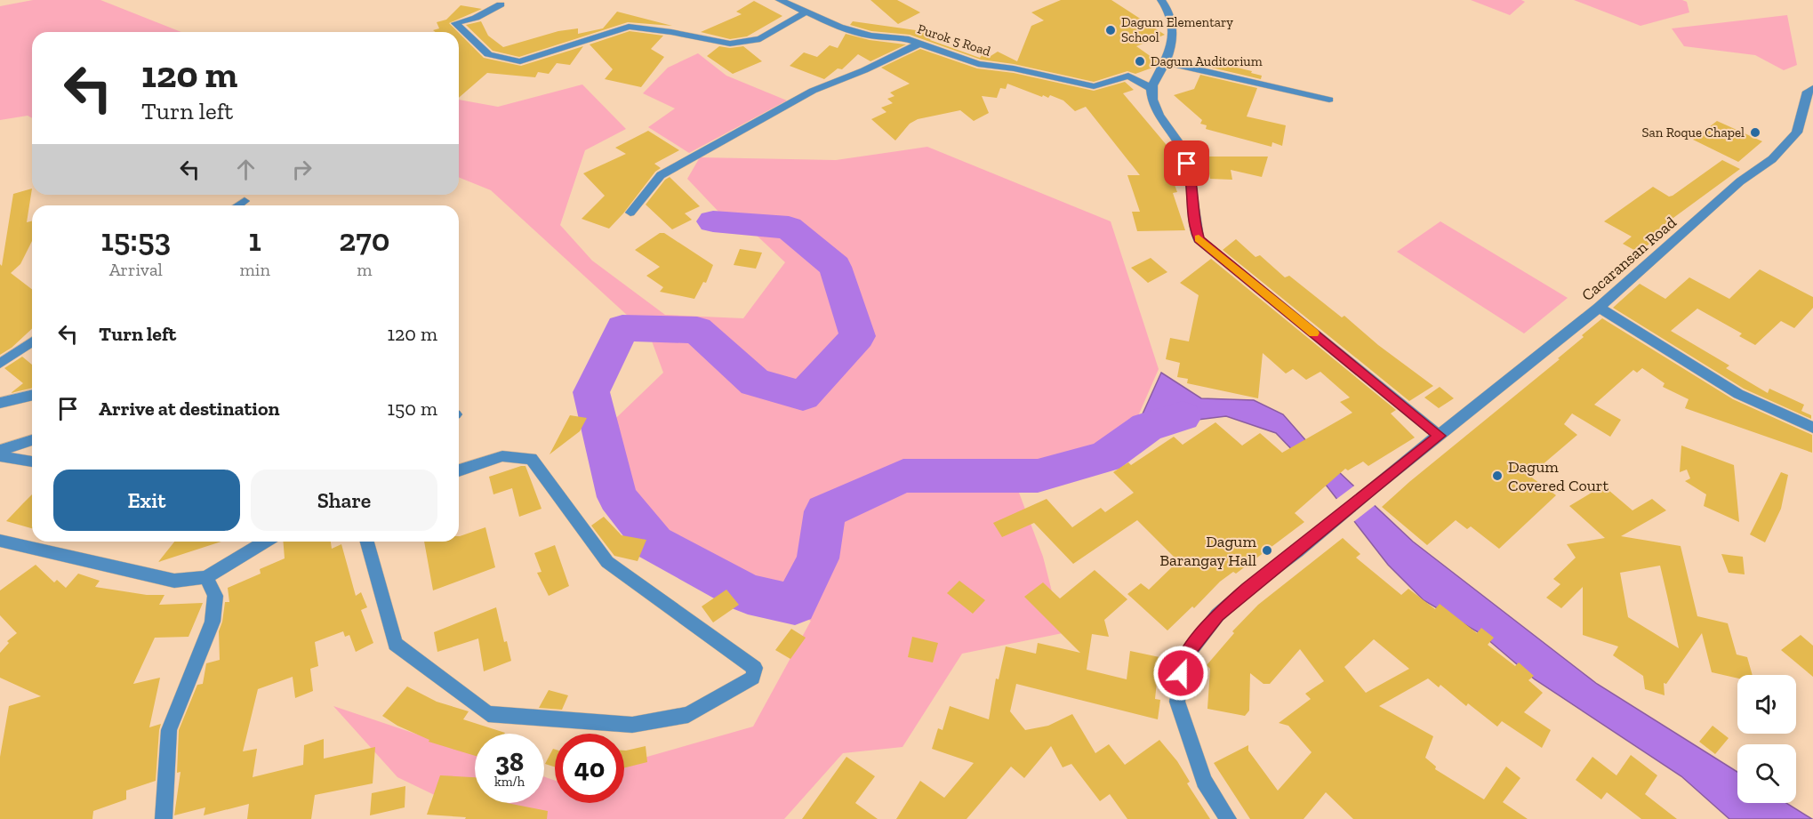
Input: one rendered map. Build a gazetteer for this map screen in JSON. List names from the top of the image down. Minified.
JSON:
{"streets":{"street":["Purok 5 Road","Cacaransan Road"]},"places":["Dagum Elementary School","Dagum Auditorium","San Roque Chapel","Dagum Covered Court","Dagum Barangay Hall"],"page":{"turn":["120 m","Turn left"],"eta":["15:53","Arrival","1","min","270","m"],"list":[{"name":"Turn left","value":"120 m"},{"name":"Arrive at destination","value":"150 m"}],"buttons":["Exit","Share"],"speed":"38 km/h","limit":"40"}}
